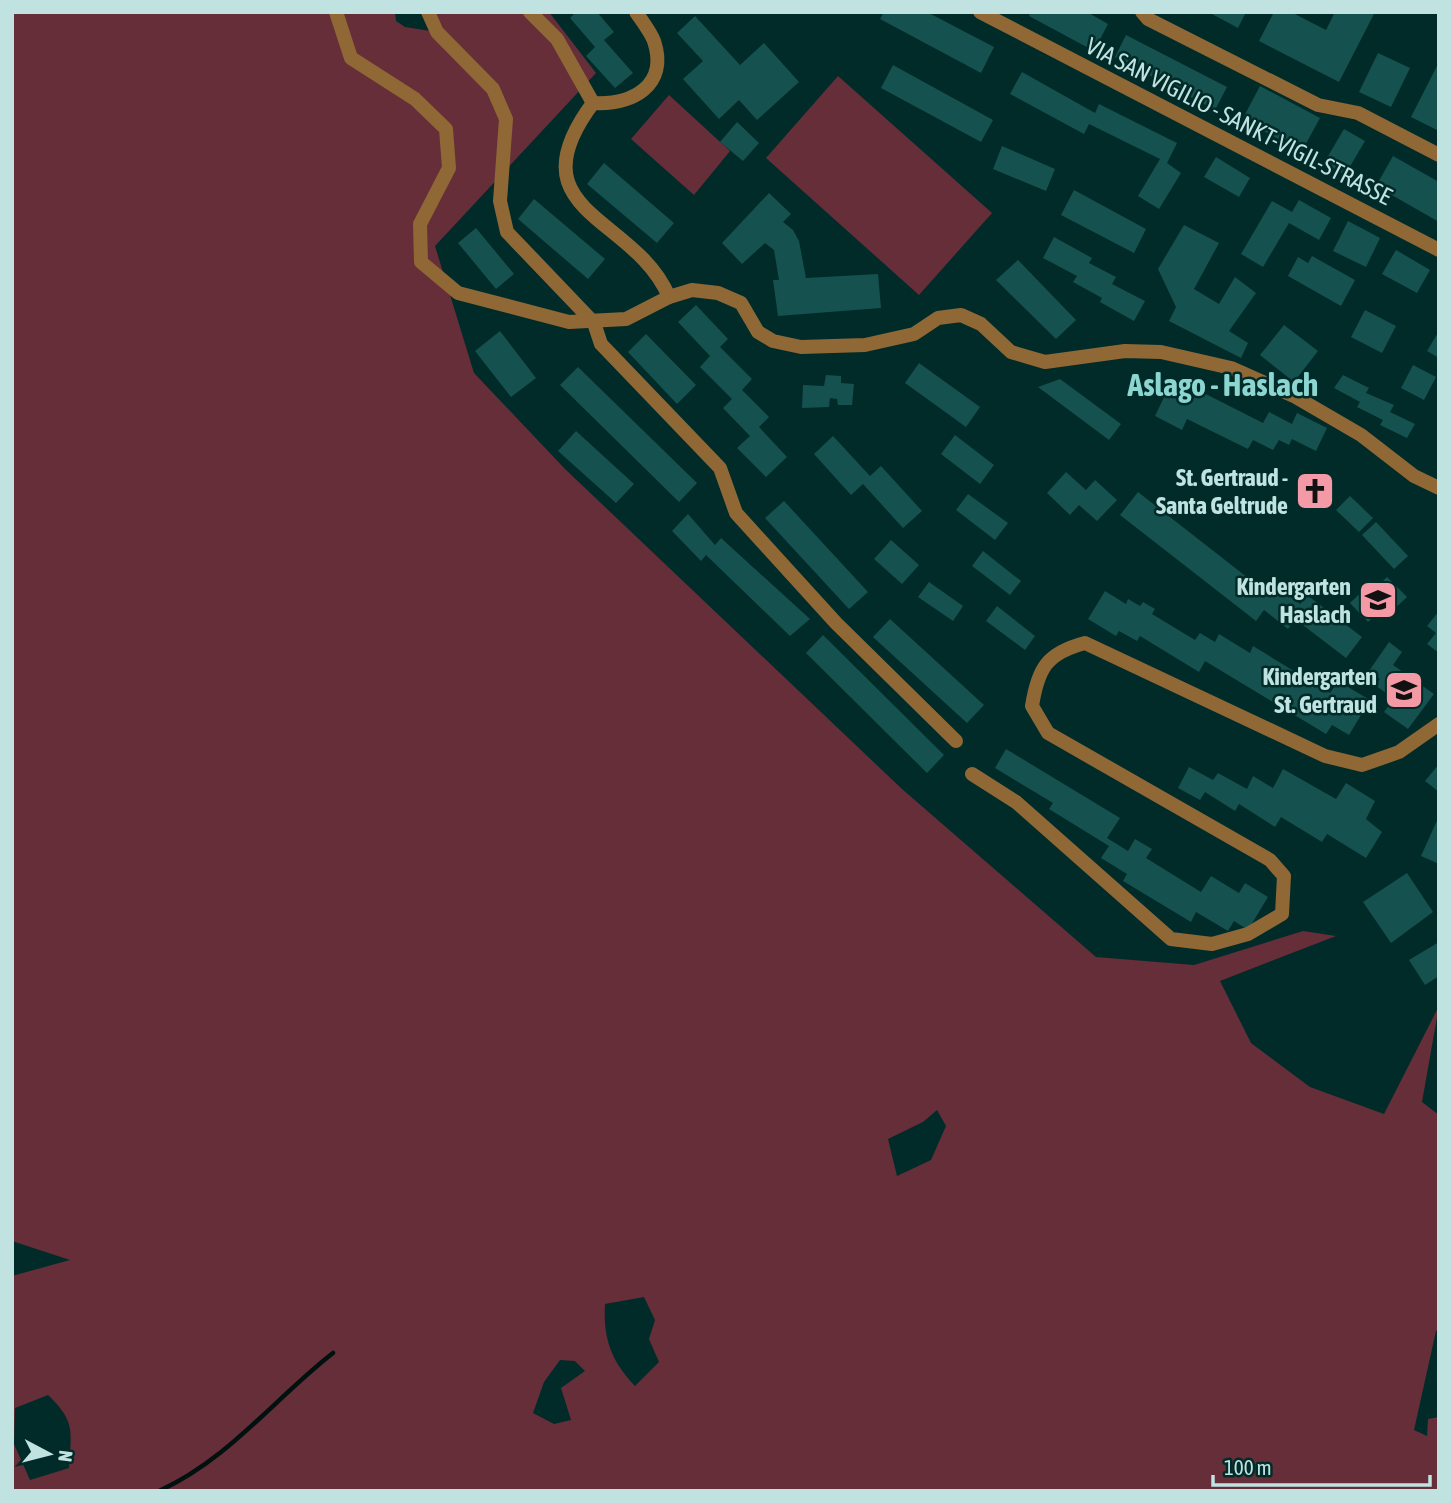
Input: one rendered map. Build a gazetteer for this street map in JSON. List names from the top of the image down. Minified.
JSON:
{"streets":{"street":["VIA SAN VIGILIO - SANKT-VIGIL-STRASSE"]},"districts":["Aslago - Haslach"],"places":{"church":["St. Gertraud - Santa Geltrude"],"school or university":["Kindergarten Haslach","Kindergarten St. Gertraud"]},"scale_bar":"100 m","north":"right"}
